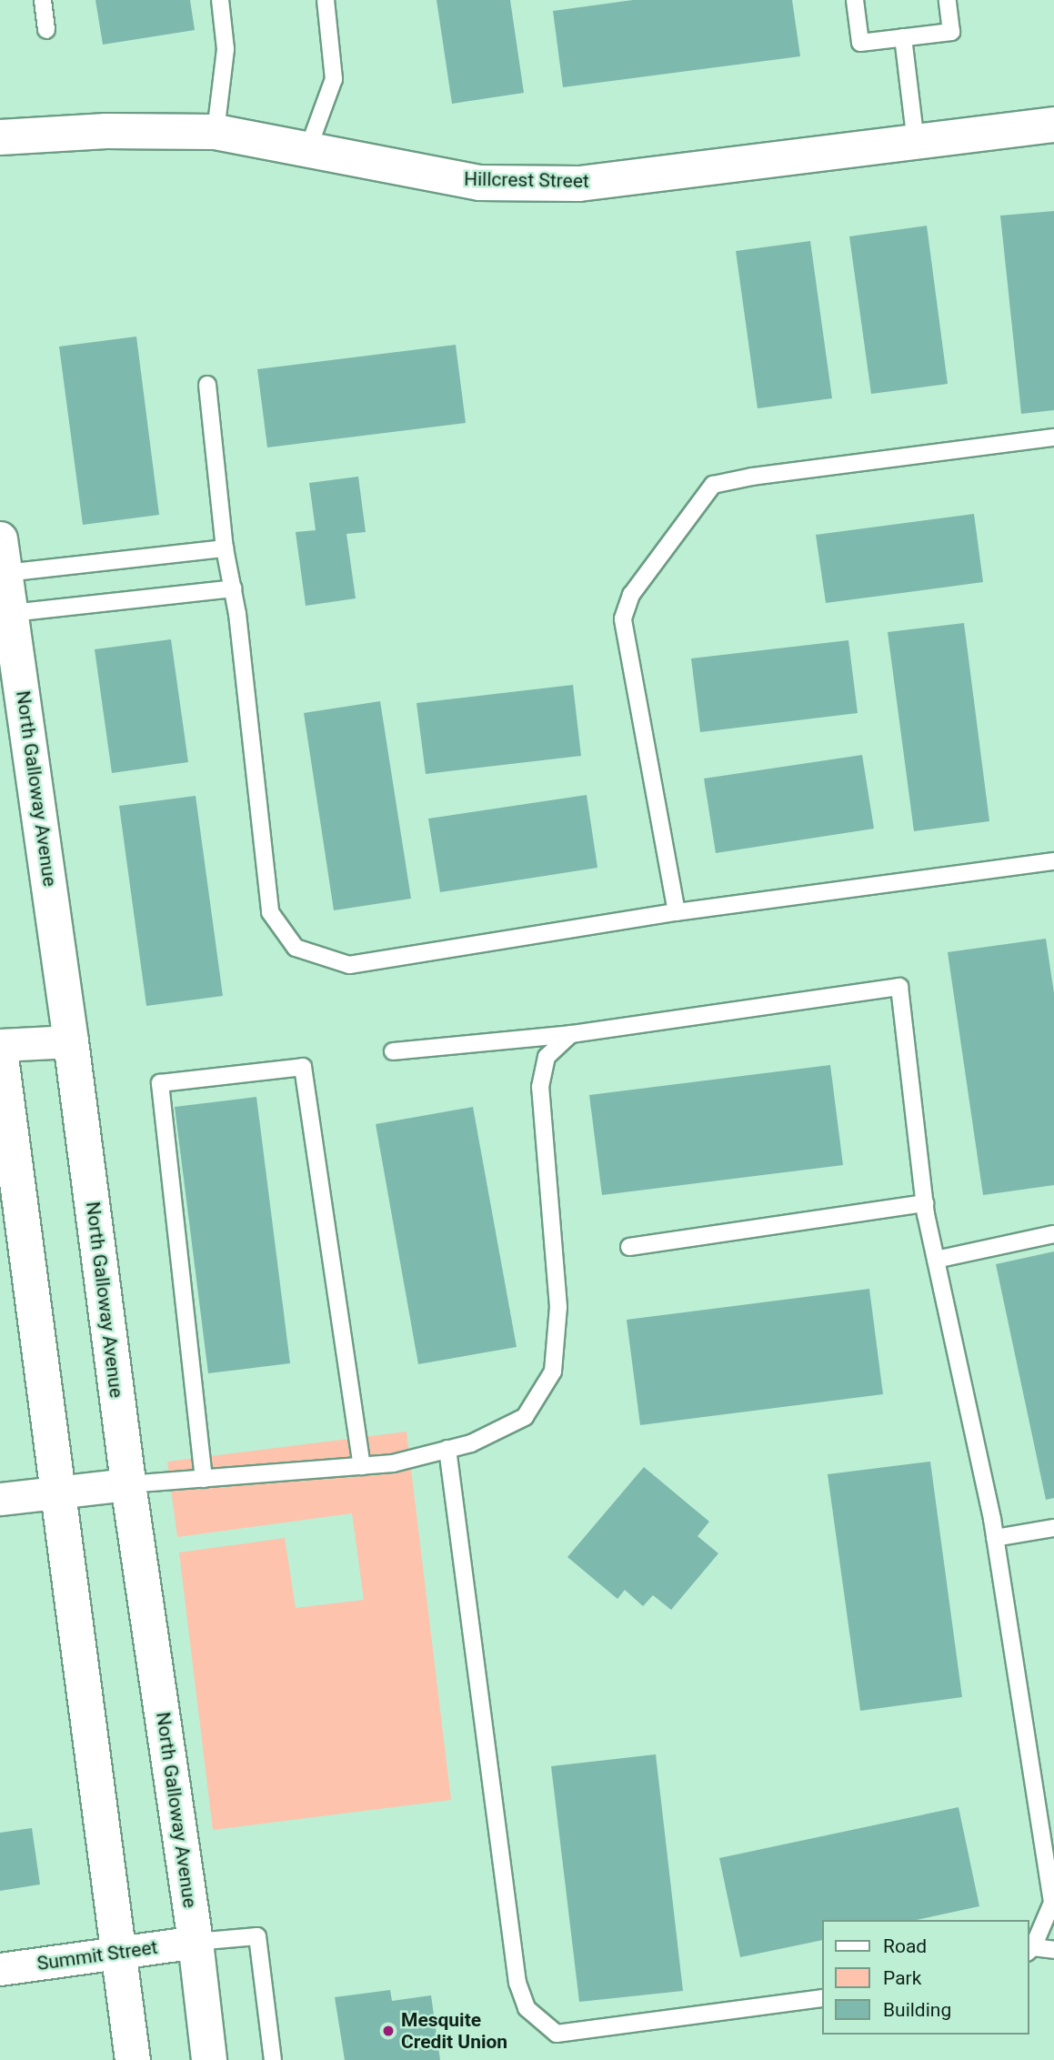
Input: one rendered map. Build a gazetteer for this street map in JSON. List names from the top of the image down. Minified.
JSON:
{"streets":{"main road":["Hillcrest Street","North Galloway Avenue"],"street":["Summit Street"]},"crossings":[["North Galloway Avenue","Summit Street"]],"places":["Mesquite Credit Union"],"legend":["Road","Park","Building"]}
